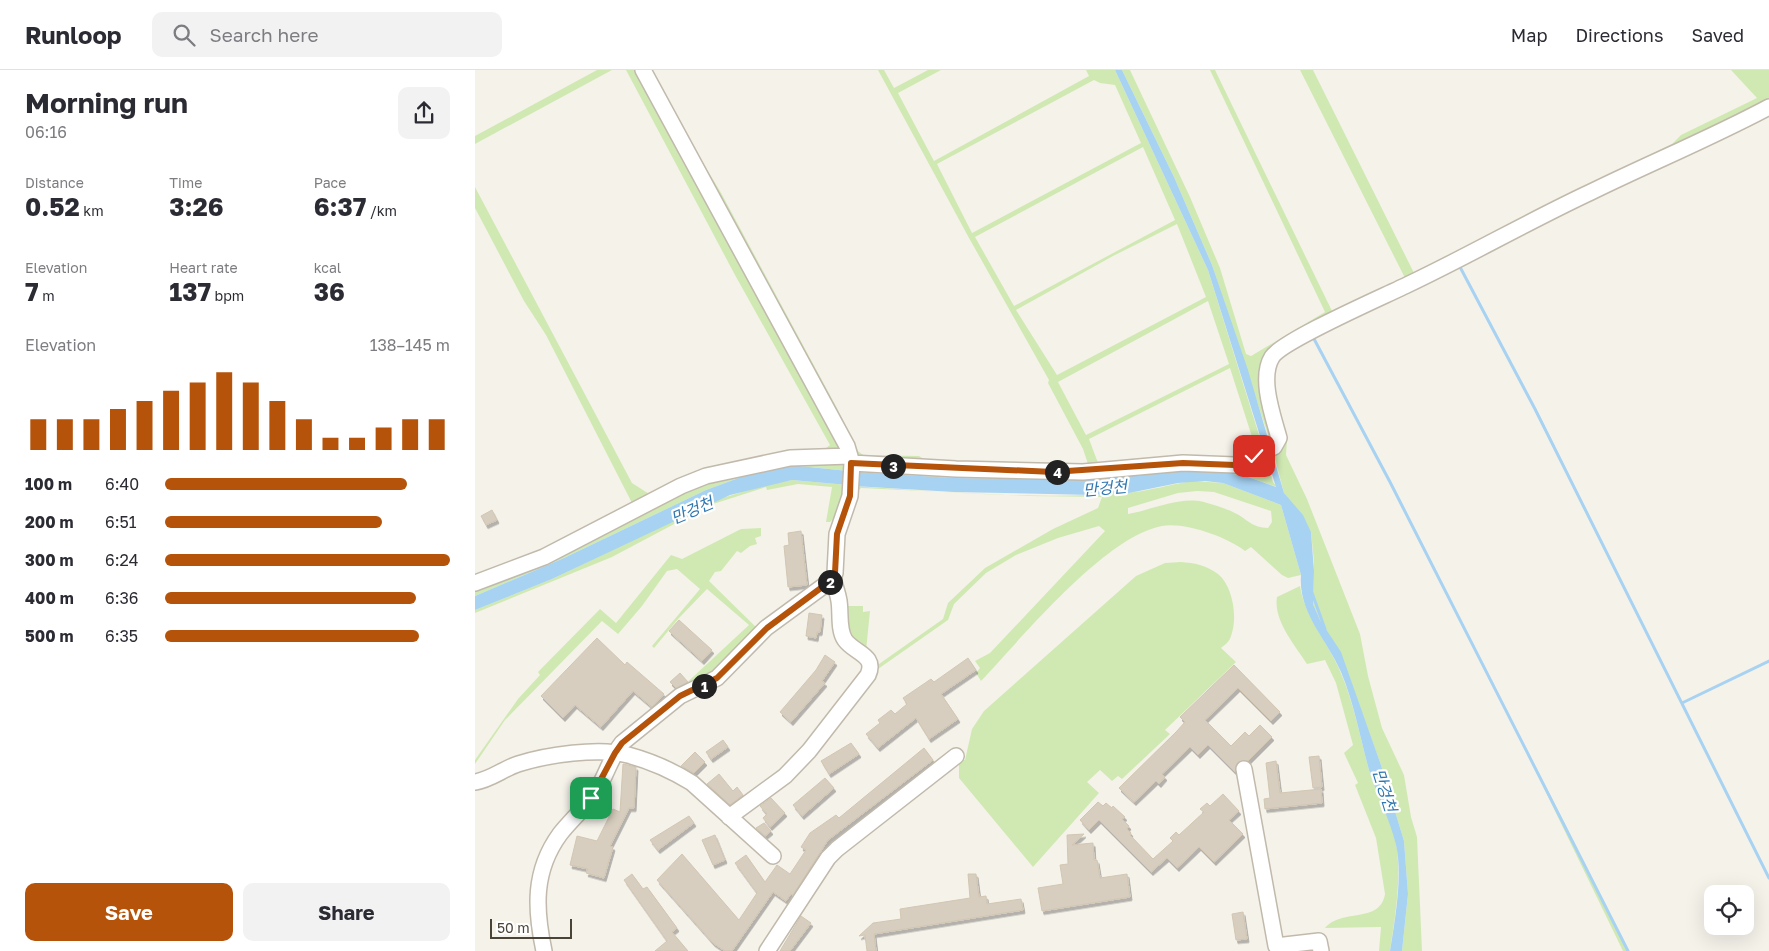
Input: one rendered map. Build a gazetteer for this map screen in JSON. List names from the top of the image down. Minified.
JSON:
{"water":["만겅천"],"scale_bar":"50 m","page":{"header":"Runloop","search":"Search here","nav":["Map","Directions","Saved"],"heading":["Morning run","06:16"],"stats":[["Distance","0.52 km"],["Time","3:26"],["Pace","6:37 /km"],["Elevation","7 m"],["Heart rate","137 bpm"],["kcal","36"]],"chart":["Elevation","138–145 m"],"pins":["3","4","2","1"],"list":[{"name":"100 m","note":"6:40"},{"name":"200 m","note":"6:51"},{"name":"300 m","note":"6:24"},{"name":"400 m","note":"6:36"},{"name":"500 m","note":"6:35"}],"buttons":["Save","Share"],"scale":"50 m"}}
